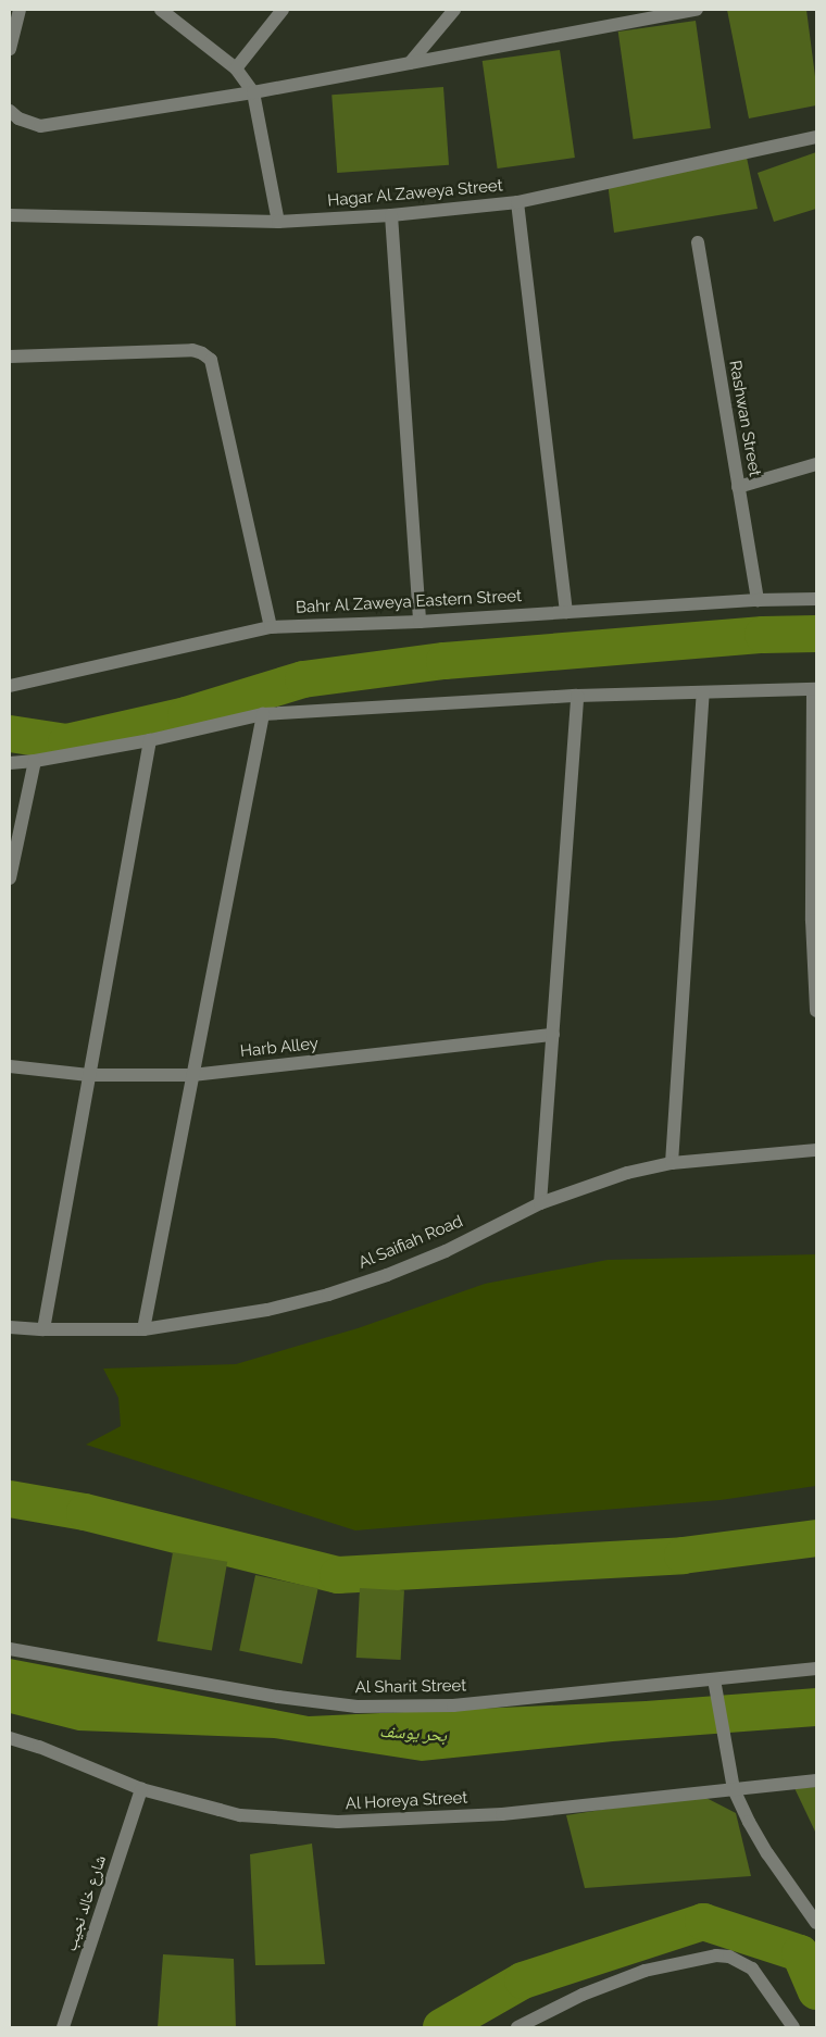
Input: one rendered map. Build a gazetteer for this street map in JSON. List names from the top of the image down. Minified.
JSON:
{"streets":{"street":["Hagar Al Zaweya Street","Rashwan Street","Bahr Al Zaweya Eastern Street","Harb Alley","Al Saifiah Road","Al Sharit Street","Al Horeya Street","شارع خالد نجيب"]},"crossings":[["Rashwan Street","Bahr Al Zaweya Eastern Street"],["Al Horeya Street","شارع خالد نجيب"]],"water":["بحر يوسف"]}
